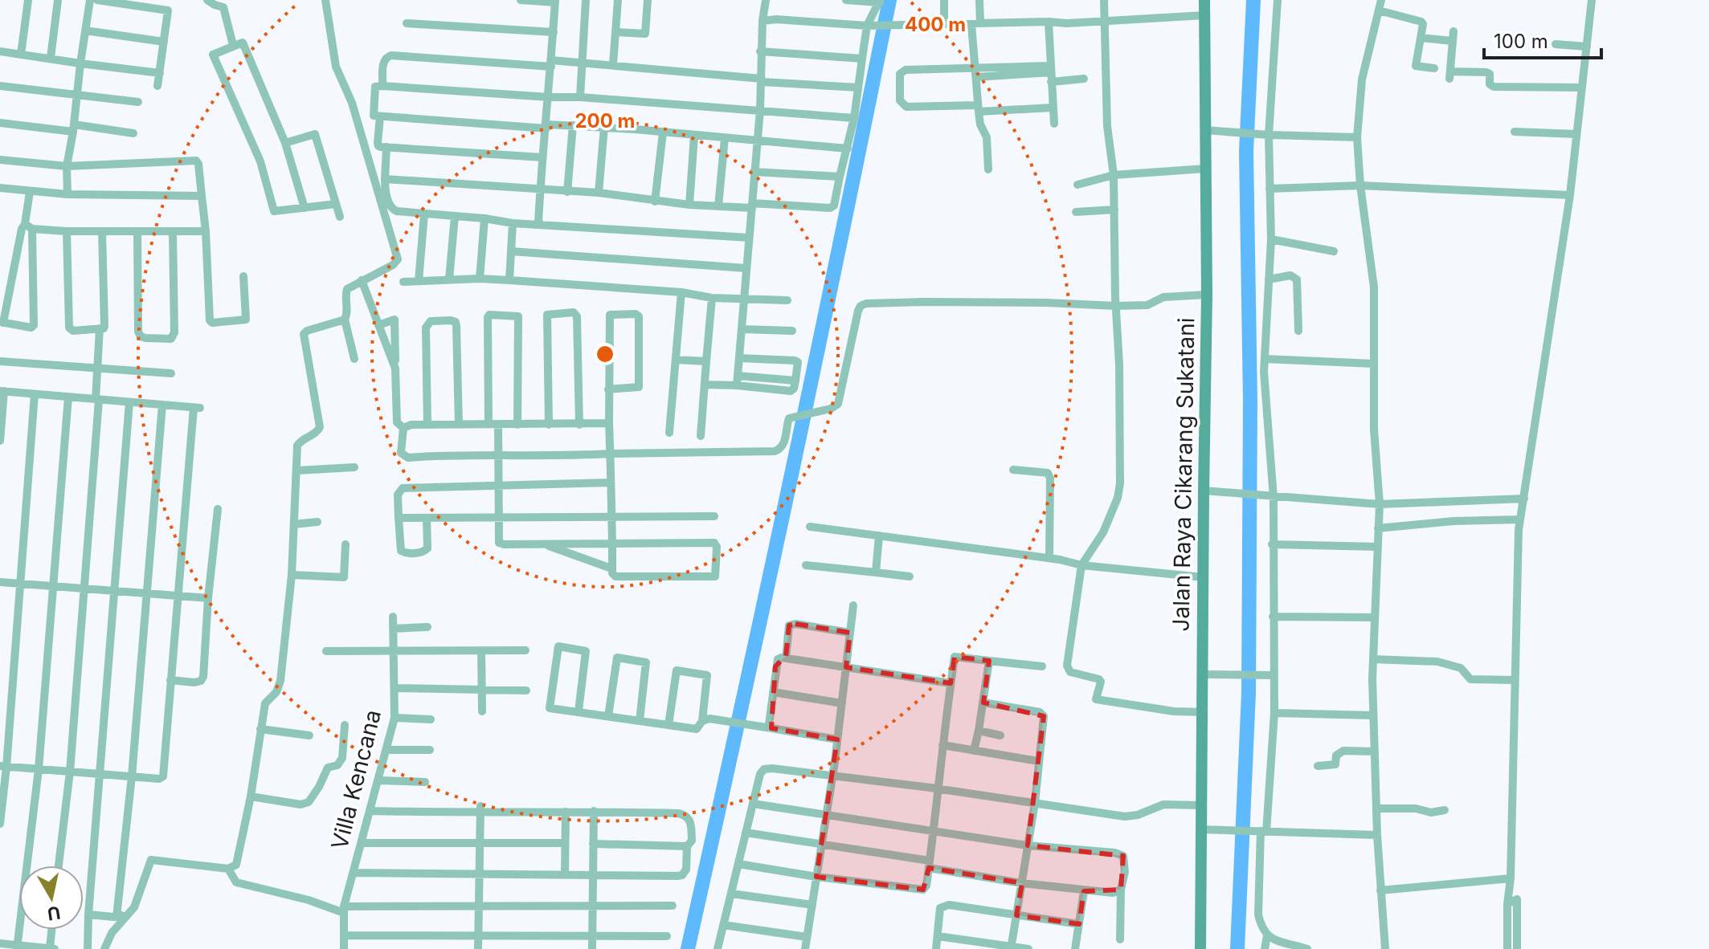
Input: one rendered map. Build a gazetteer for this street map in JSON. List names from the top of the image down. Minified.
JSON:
{"streets":{"main road":["Jalan Raya Cikarang Sukatani"],"street":["Villa Kencana"]},"scale_bar":"100 m","north":"bottom","rings":["400 m","200 m"]}
